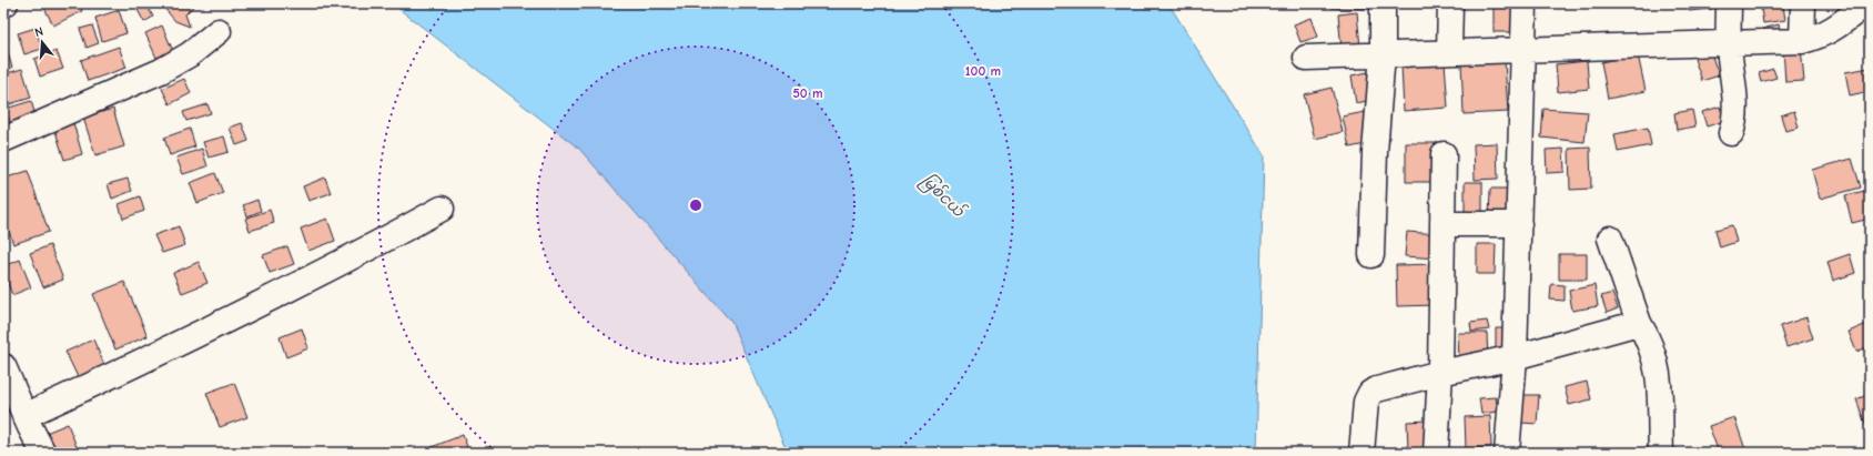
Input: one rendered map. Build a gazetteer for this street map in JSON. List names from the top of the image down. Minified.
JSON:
{"water":["မြစ်ငယ်"],"north":"top","rings":["100 m","50 m"]}
